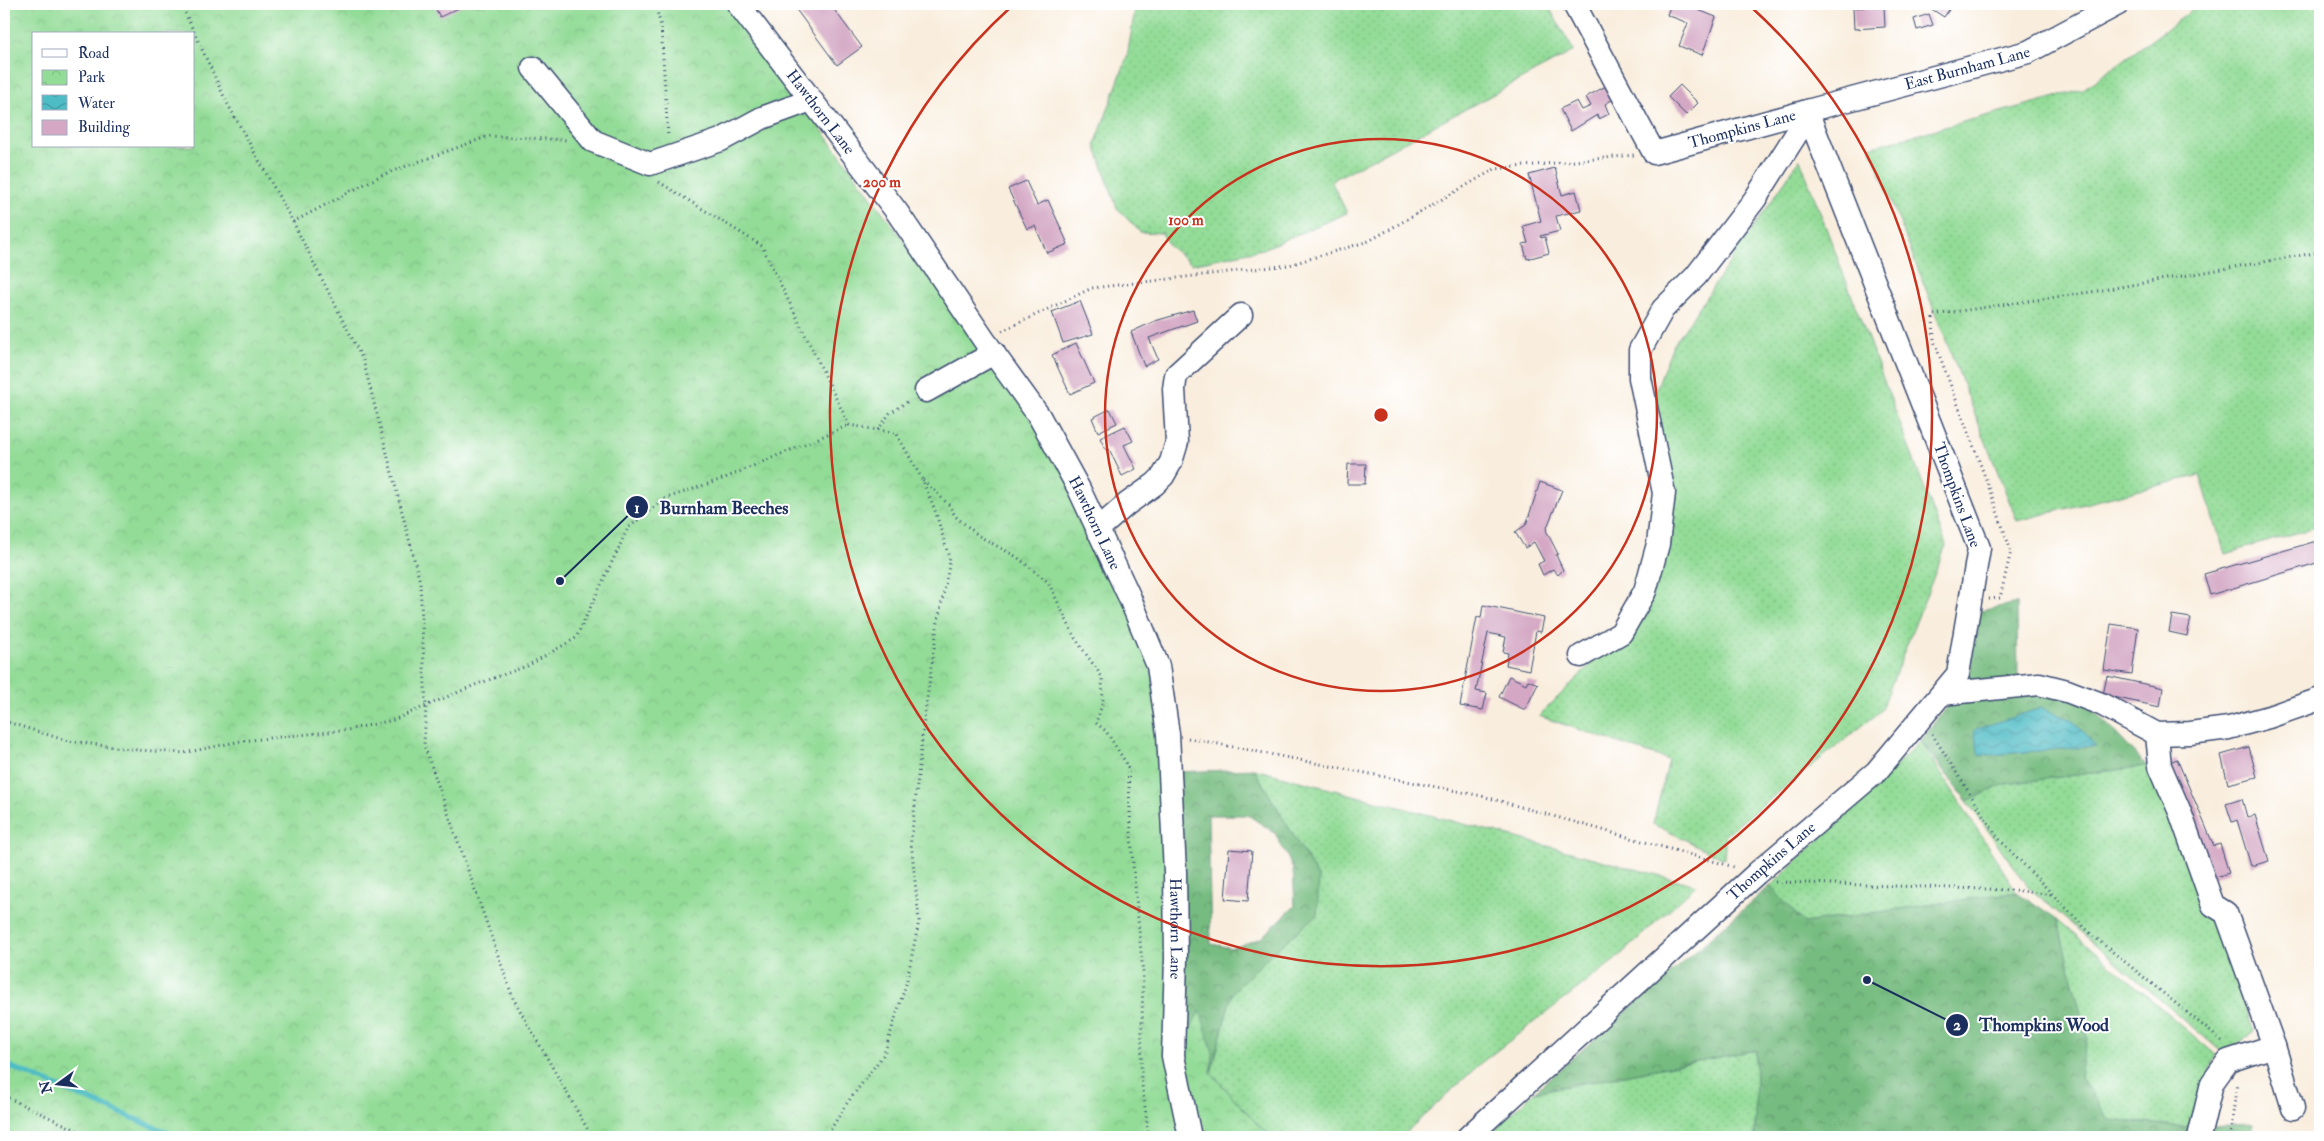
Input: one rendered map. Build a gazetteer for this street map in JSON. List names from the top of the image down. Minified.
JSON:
{"streets":{"street":["East Burnham Lane","Hawthorn Lane","Thompkins Lane"]},"crossings":[["East Burnham Lane","Thompkins Lane"]],"places":["Burnham Beeches","Thompkins Wood"],"legend":["Road","Park","Water","Building"],"north":"left","rings":["200 m","100 m"]}
